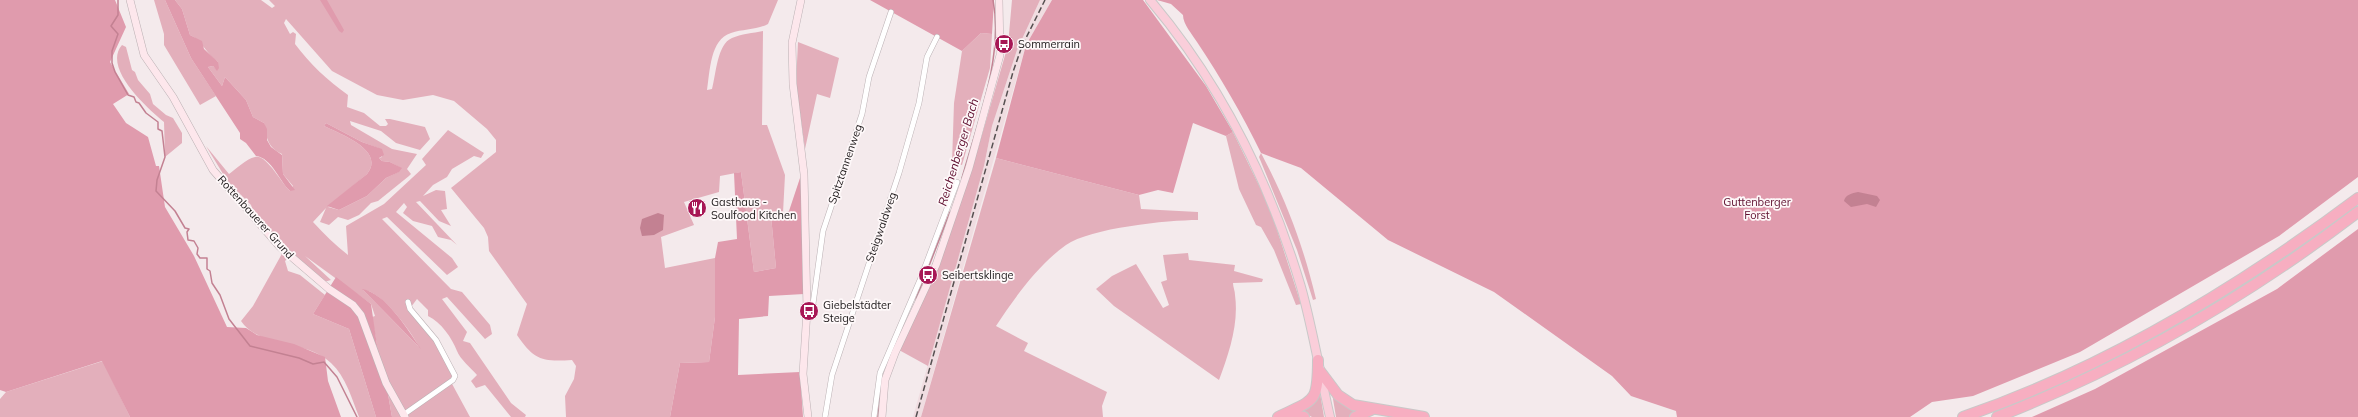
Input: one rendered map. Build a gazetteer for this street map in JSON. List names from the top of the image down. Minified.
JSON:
{"streets":{"main road":["Rottenbauerer Grund"],"street":["Spitztannenweg","Steigwaldweg"]},"water":["Reichenberger Bach"],"parks":["Guttenberger Forst"],"places":{"bus stop":["Sommerrain","Seibertsklinge","Giebelstädter Steige"],"restaurant":["Gasthaus - Soulfood Kitchen"]}}
